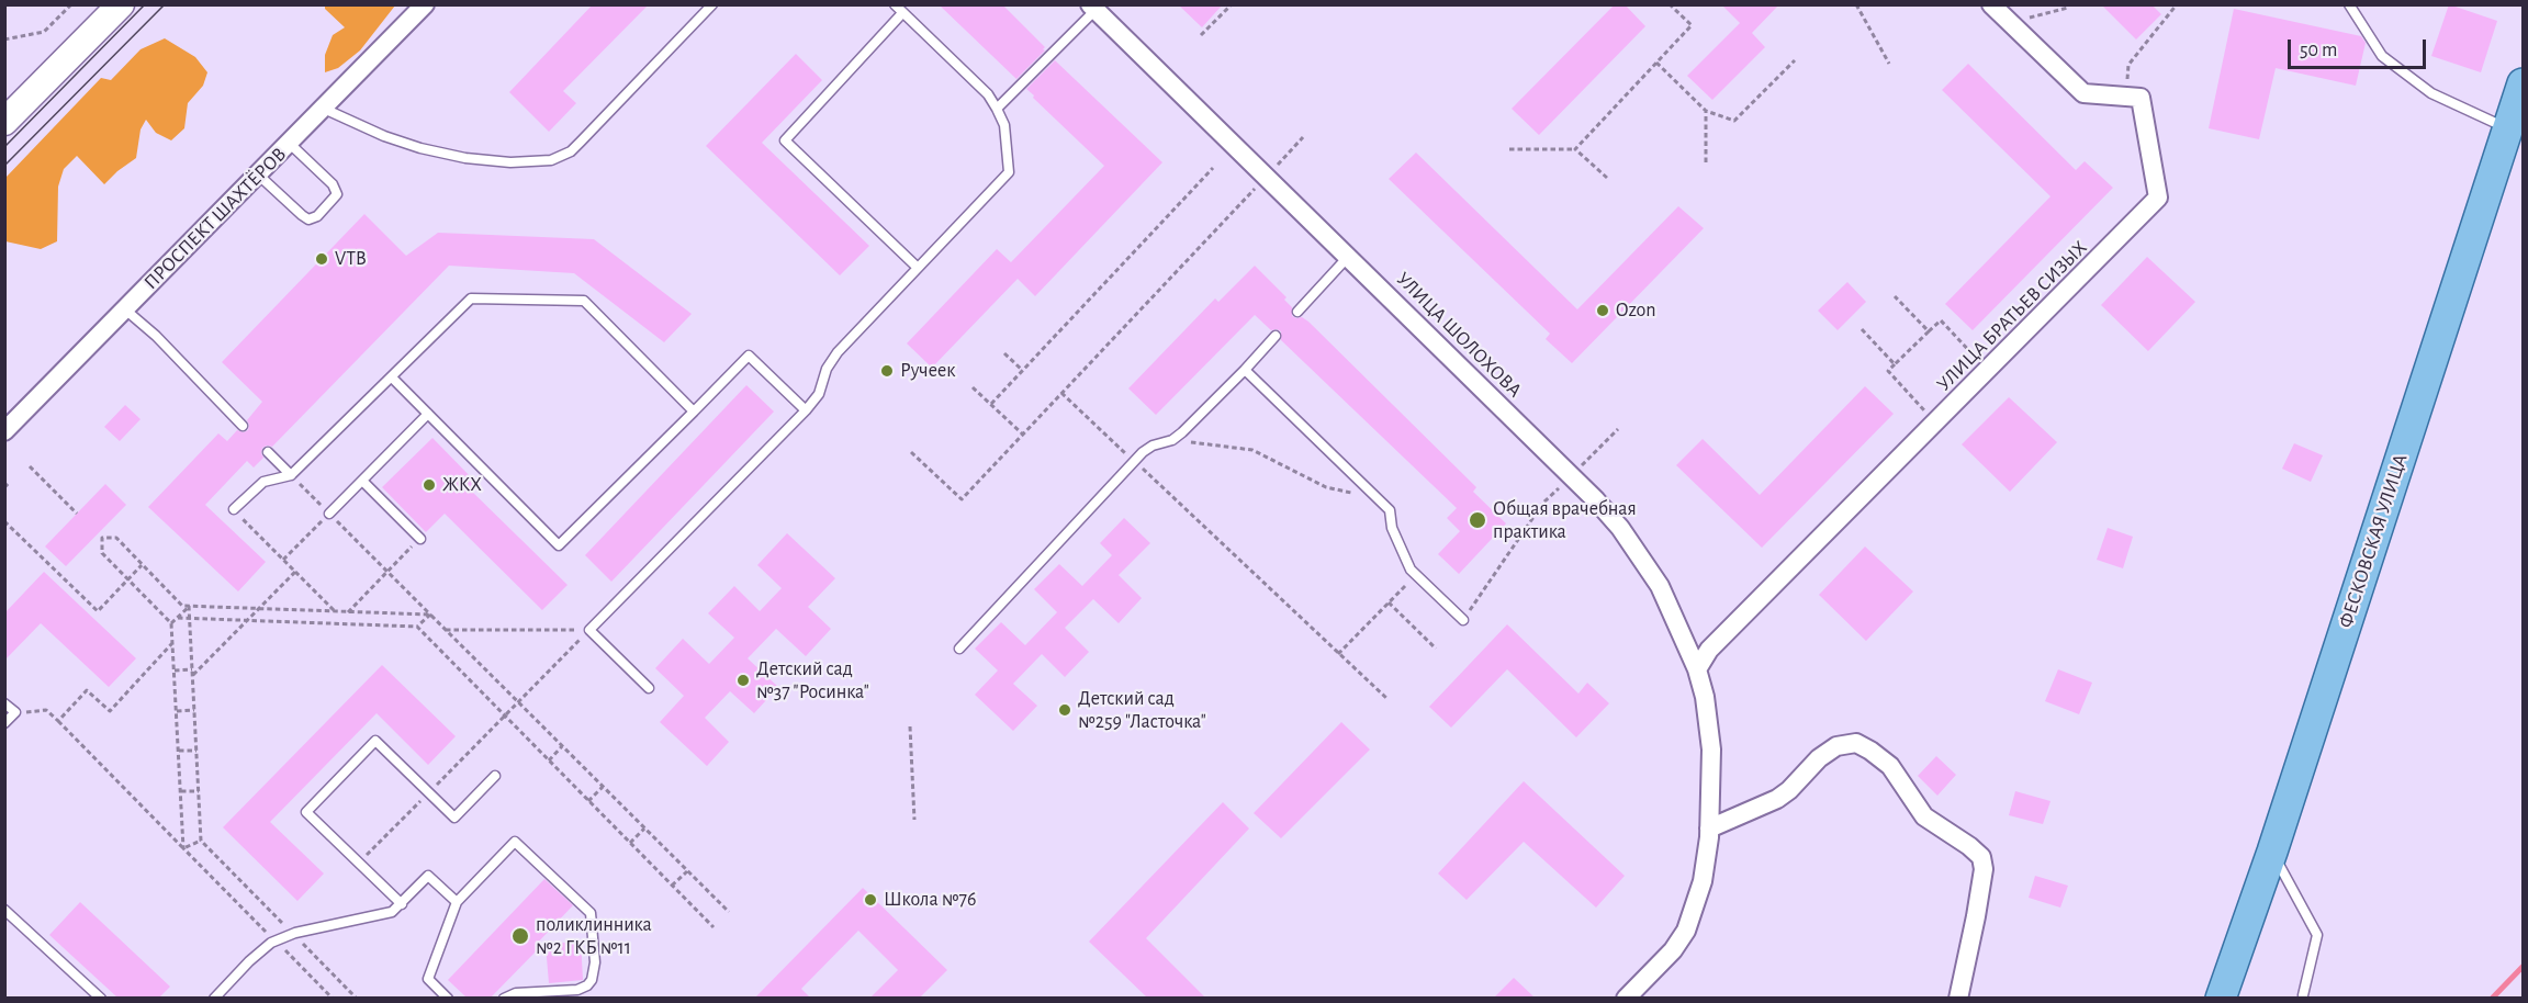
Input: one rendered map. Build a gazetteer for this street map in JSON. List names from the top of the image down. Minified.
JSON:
{"streets":{"main road":["ФЕСКОВСКАЯ УЛИЦА"],"street":["ПРОСПЕКТ ШАХТЁРОВ","УЛИЦА БРАТЬЕВ СИЗЫХ","УЛИЦА ШОЛОХОВА"]},"crossings":[["УЛИЦА БРАТЬЕВ СИЗЫХ","УЛИЦА ШОЛОХОВА"]],"places":["VTB","Ozon","Ручеек","ЖКХ","Общая врачебная практика","Детский сад №37 \"Росинка\"","Детский сад №259 \"Ласточка\"","Школа №76","поликлинника №2 ГКБ №11"],"scale_bar":"50 m"}
